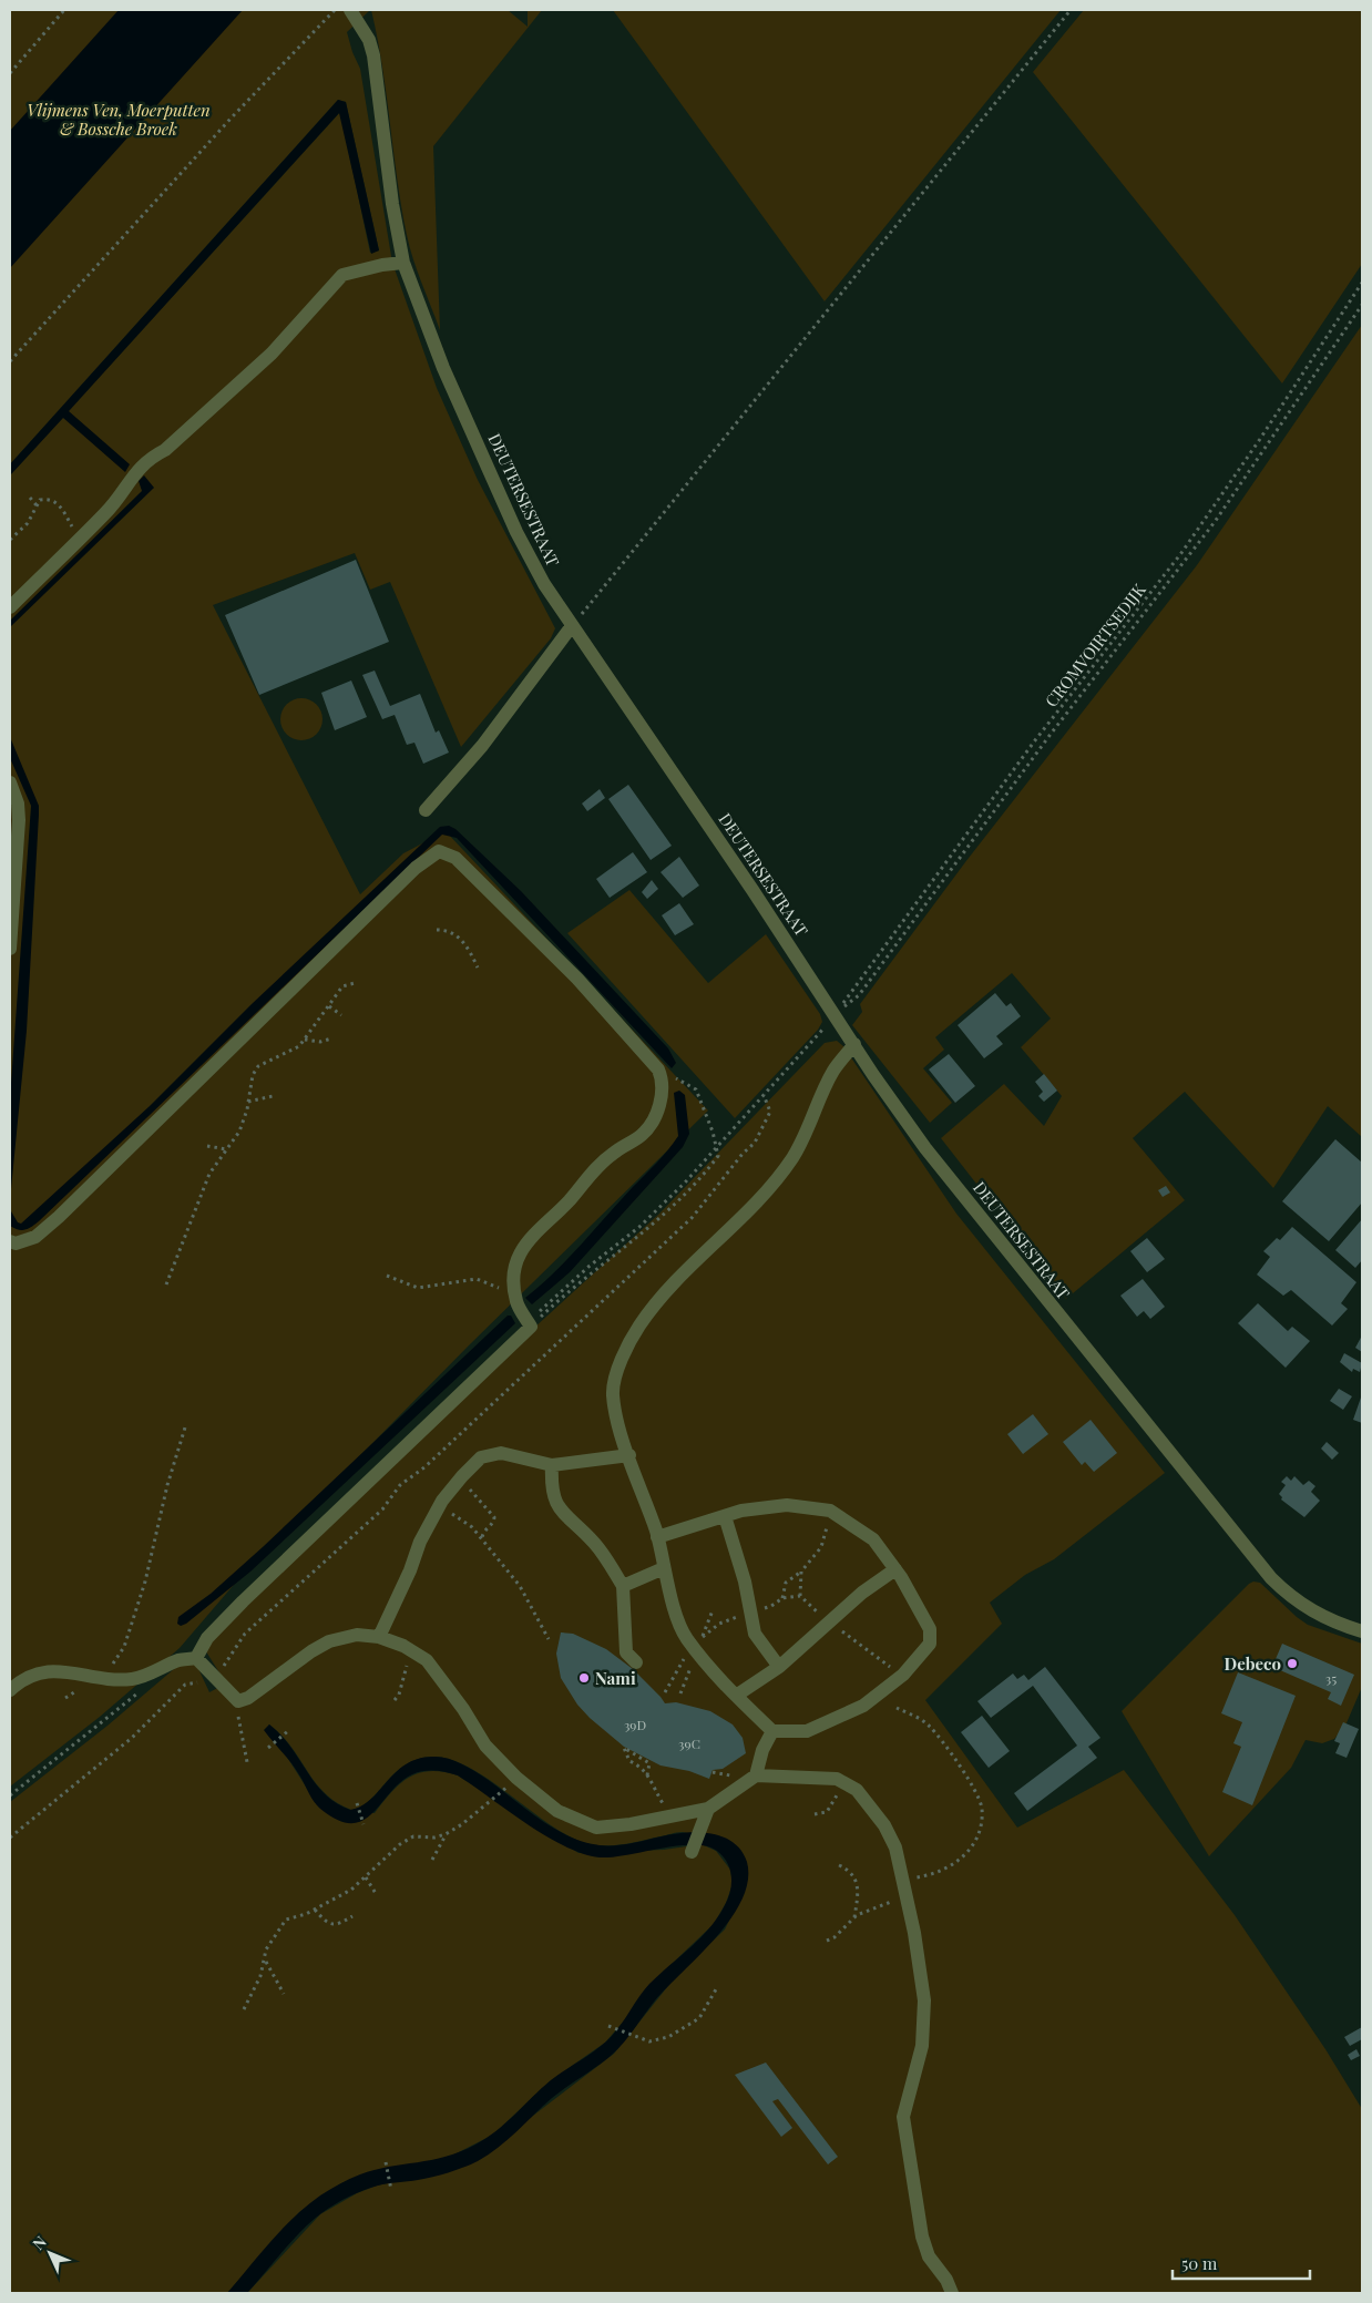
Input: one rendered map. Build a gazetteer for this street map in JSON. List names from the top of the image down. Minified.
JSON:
{"streets":{"street":["DEUTERSESTRAAT"],"path":["CROMVOIRTSEDIJK"]},"crossings":[["DEUTERSESTRAAT","CROMVOIRTSEDIJK"]],"parks":["Vlijmens Ven, Moerputten & Bossche Broek"],"places":["Debeco","Nami"],"house_numbers":["35","39D","39C"],"scale_bar":"50 m","north":"top left"}
